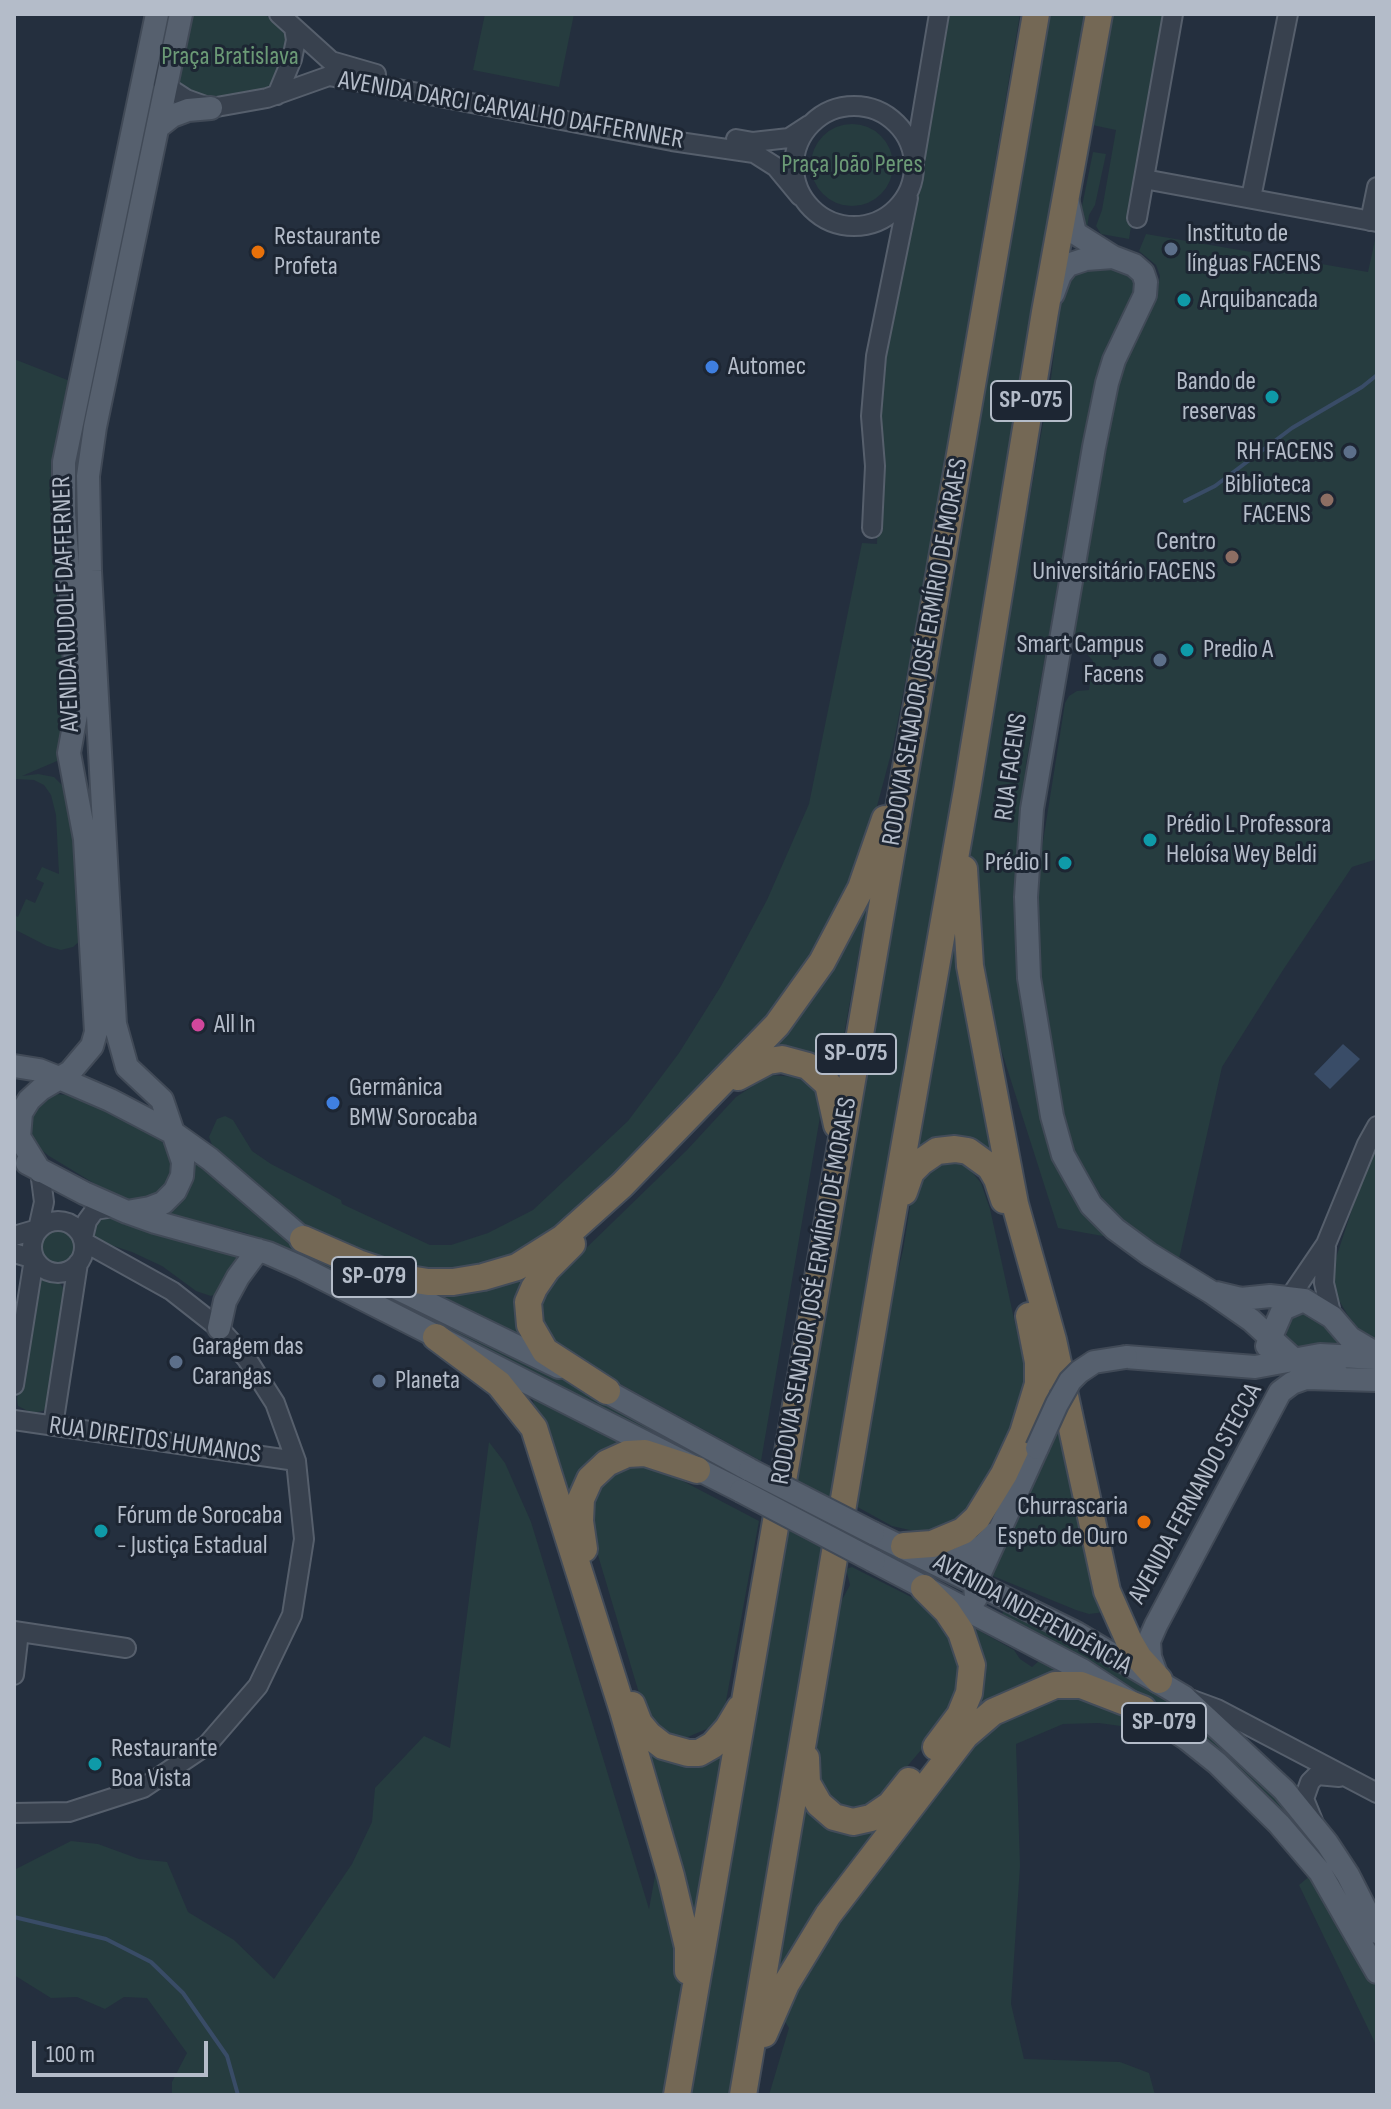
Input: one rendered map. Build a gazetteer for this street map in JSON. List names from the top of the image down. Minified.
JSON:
{"streets":{"highway":["SP-075","RODOVIA SENADOR JOSÉ ERMÍRIO DE MORAES"],"main road":["AVENIDA RUDOLF DAFFERNER","RUA FACENS","SP-079","AVENIDA FERNANDO STECCA","AVENIDA INDEPENDÊNCIA"],"street":["AVENIDA DARCI CARVALHO DAFFERNNER","RUA DIREITOS HUMANOS"]},"crossings":[["SP-075","RUA FACENS"],["AVENIDA RUDOLF DAFFERNER","SP-079"],["RUA FACENS","AVENIDA FERNANDO STECCA"],["SP-079","AVENIDA INDEPENDÊNCIA"],["AVENIDA FERNANDO STECCA","AVENIDA INDEPENDÊNCIA"]],"parks":["Praça Bratislava","Praça João Peres"],"places":["Instituto de línguas FACENS","Restaurante Profeta","Arquibancada","Automec","Bando de reservas","RH FACENS","Biblioteca FACENS","Centro Universitário FACENS","Predio A","Smart Campus Facens","Prédio L Professora Heloísa Wey Beldi","Prédio I","All In","Germânica BMW Sorocaba","Garagem das Carangas","Planeta","Churrascaria Espeto de Ouro","Fórum de Sorocaba - Justiça Estadual","Restaurante Boa Vista"],"scale_bar":"100 m"}
